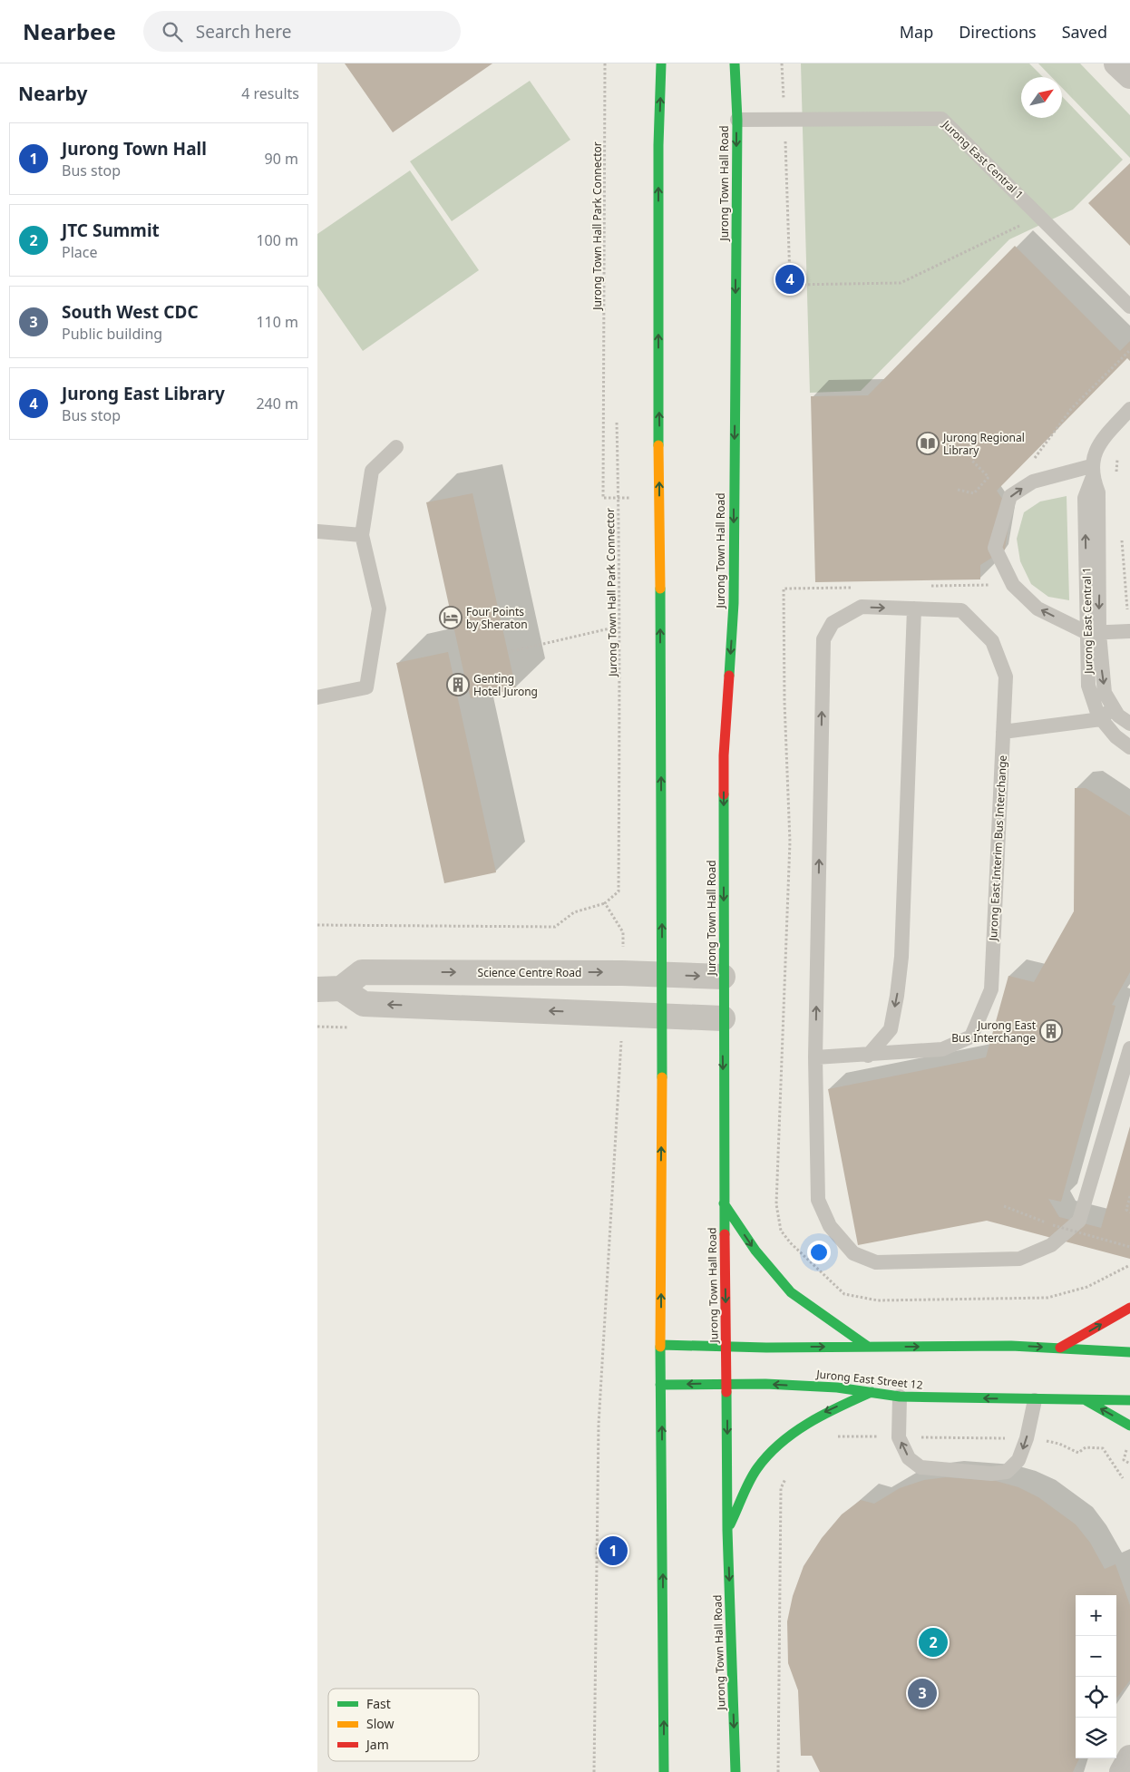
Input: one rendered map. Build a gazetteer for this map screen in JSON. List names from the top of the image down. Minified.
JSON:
{"streets":{"main road":["Jurong Town Hall Road","Jurong East Street 12"],"street":["Science Centre Road"],"lane":["Jurong East Central 1","Jurong East Interim Bus Interchange"],"path":["Jurong Town Hall Park Connector"]},"crossings":[["Jurong East Central 1","Jurong Town Hall Road"],["Jurong Town Hall Road","Science Centre Road"],["Jurong Town Hall Road","Jurong East Street 12"]],"places":{"library":["Jurong Regional Library"],"hotel":["Four Points by Sheraton"],"building":["Genting Hotel Jurong","Jurong East Bus Interchange"]},"legend":["Fast","Slow","Jam"],"north":"top right","page":{"header":"Nearbee","search":"Search here","nav":["Map","Directions","Saved"],"heading":["Nearby","4 results"],"list":[{"mark":"1","name":"Jurong Town Hall","note":"Bus stop","value":"90 m"},{"mark":"2","name":"JTC Summit","note":"Place","value":"100 m"},{"mark":"3","name":"South West CDC","note":"Public building","value":"110 m"},{"mark":"4","name":"Jurong East Library","note":"Bus stop","value":"240 m"}],"pins":["4","1","2","3"],"map_buttons":["+","−"]}}
